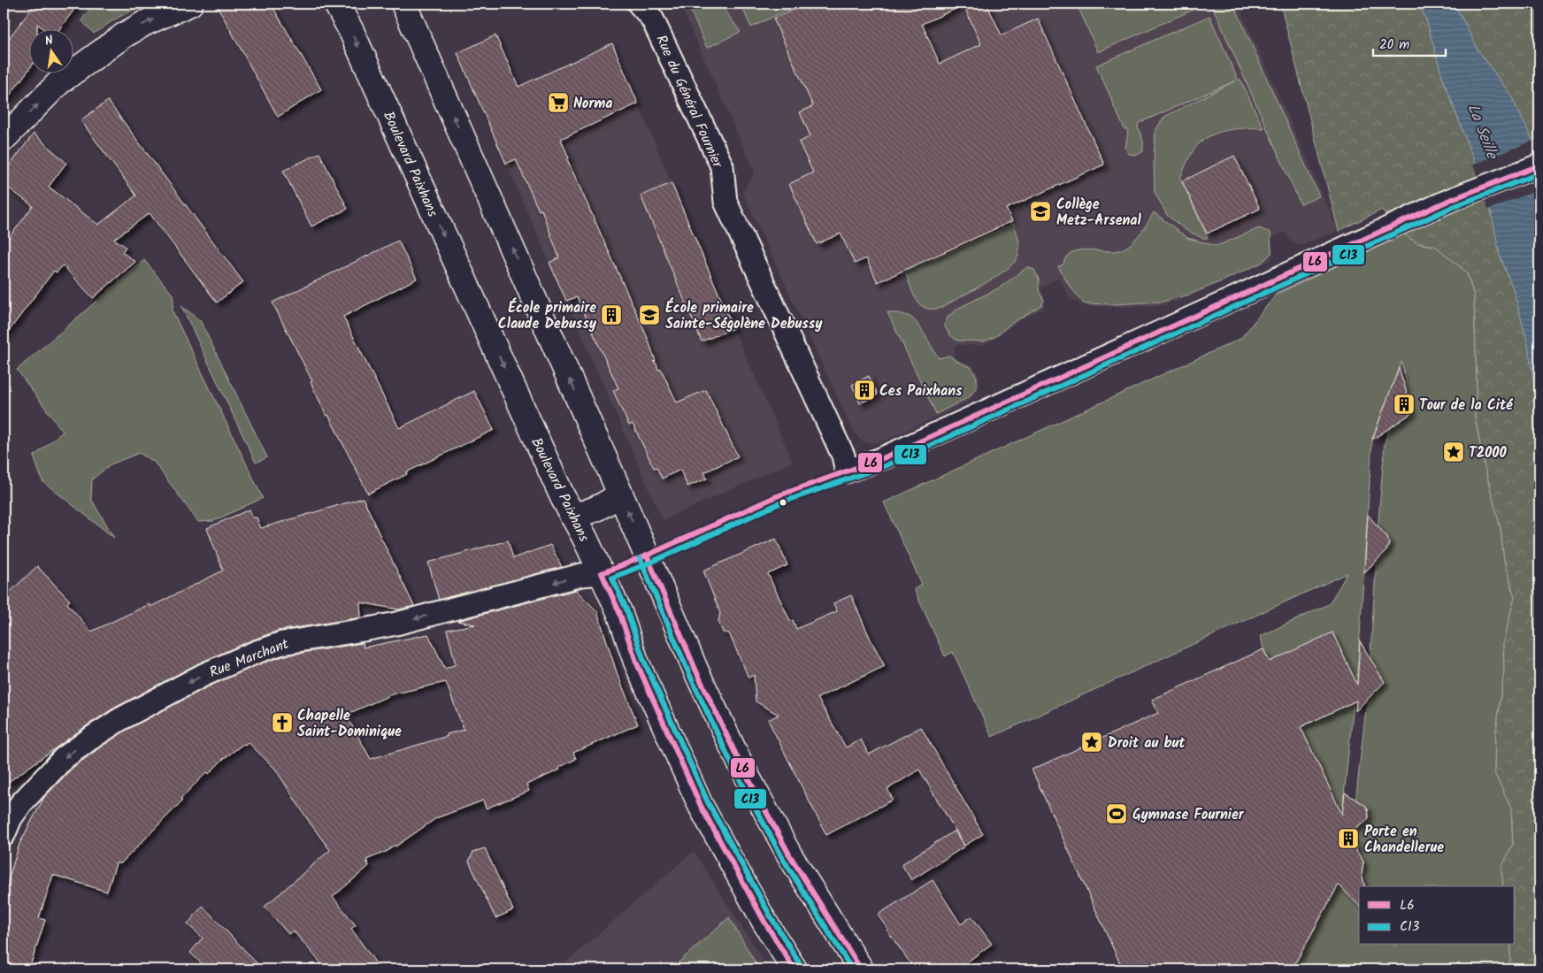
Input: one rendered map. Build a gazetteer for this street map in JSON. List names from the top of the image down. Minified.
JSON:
{"streets":{"main road":["Boulevard Paixhans"],"street":["Rue du Général Fournier","Rue Marchant"]},"crossings":[["Boulevard Paixhans","Rue Marchant"]],"one_way":["Rue Marchant"],"water":["La Seille"],"places":{"supermarket":["Norma"],"school or university":["Collège Metz-Arsenal","École primaire Sainte-Ségolène Debussy"],"building":["École primaire Claude Debussy","Ces Paixhans","Tour de la Cité","Porte en Chandellerue"],"place":["T2000","Droit au but"],"church":["Chapelle Saint-Dominique"],"sports":["Gymnase Fournier"]},"lines":["transit line L6","transit line C13"],"legend":["L6","C13"],"scale_bar":"20 m","north":"top"}
